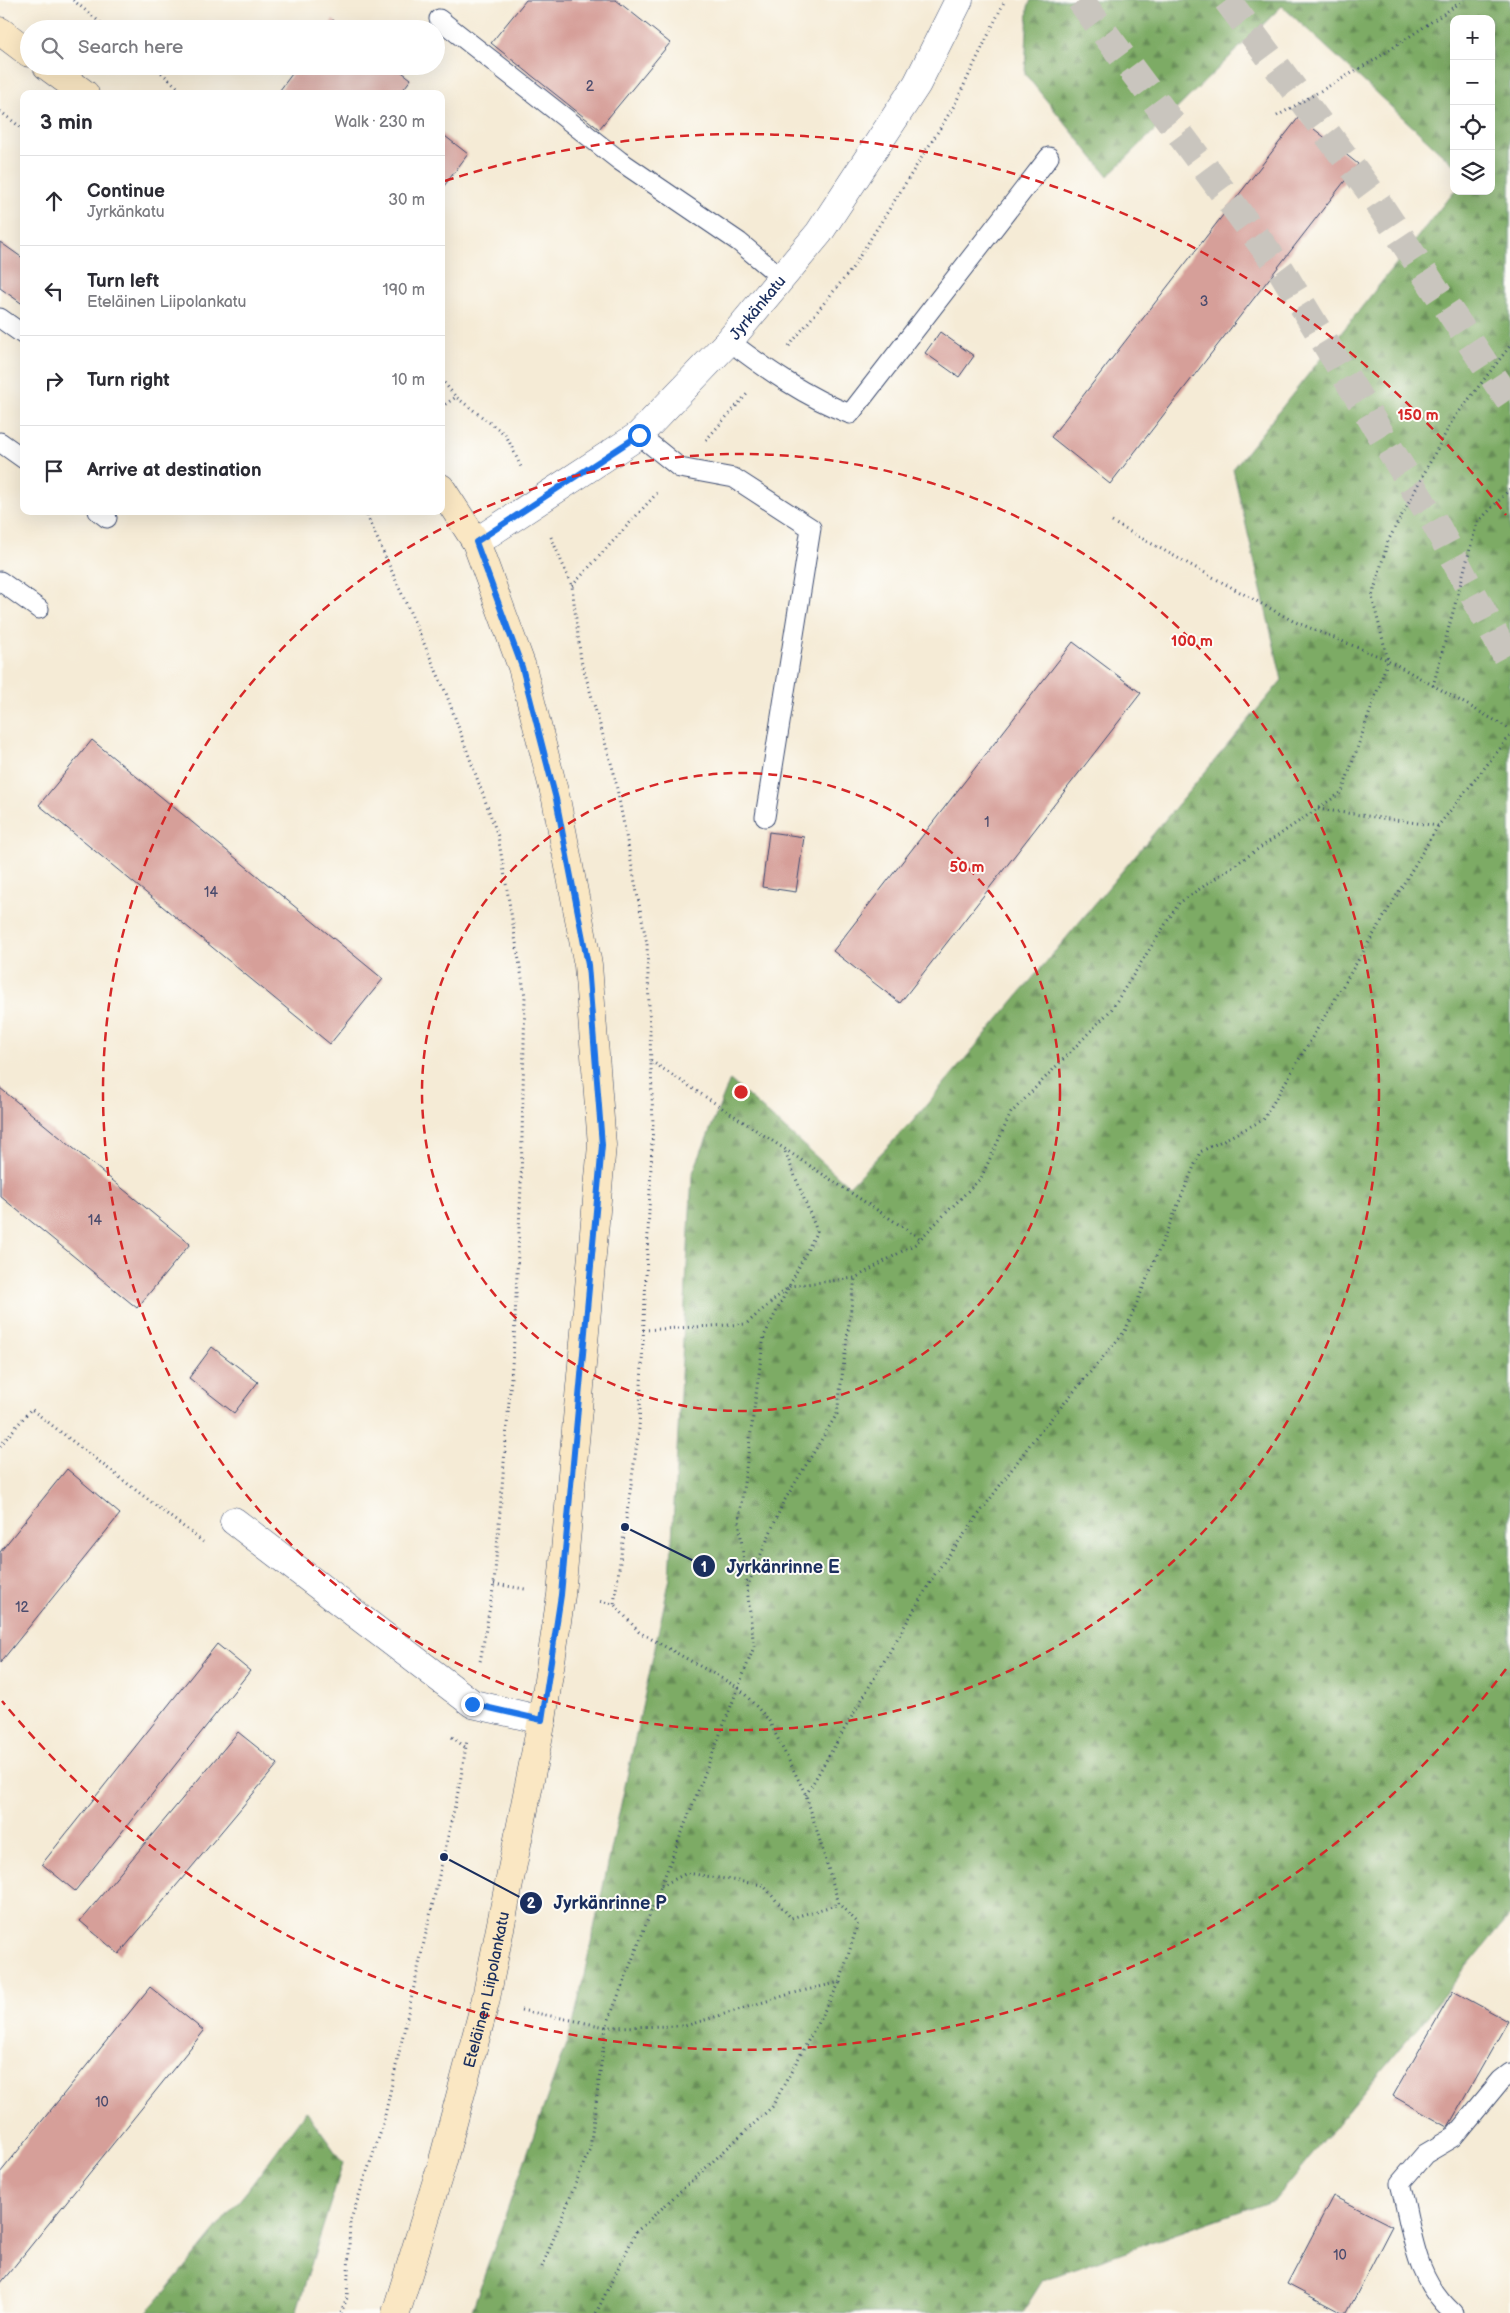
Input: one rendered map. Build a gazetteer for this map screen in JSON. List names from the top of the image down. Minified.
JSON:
{"streets":{"street":["Jyrkänkatu","Eteläinen Liipolankatu"]},"crossings":[["Jyrkänkatu","Eteläinen Liipolankatu"]],"places":["Jyrkänrinne E","Jyrkänrinne P"],"house_numbers":["2","3","1","14","14","12","10","10"],"page":{"map_buttons":["+","−"],"search":"Search here","heading":["3 min","Walk · 230 m"],"list":[["Continue","Jyrkänkatu","30 m"],["Turn left","Eteläinen Liipolankatu","190 m"],["Turn right","10 m"],"Arrive at destination"]},"rings":["150 m","100 m","50 m"]}
